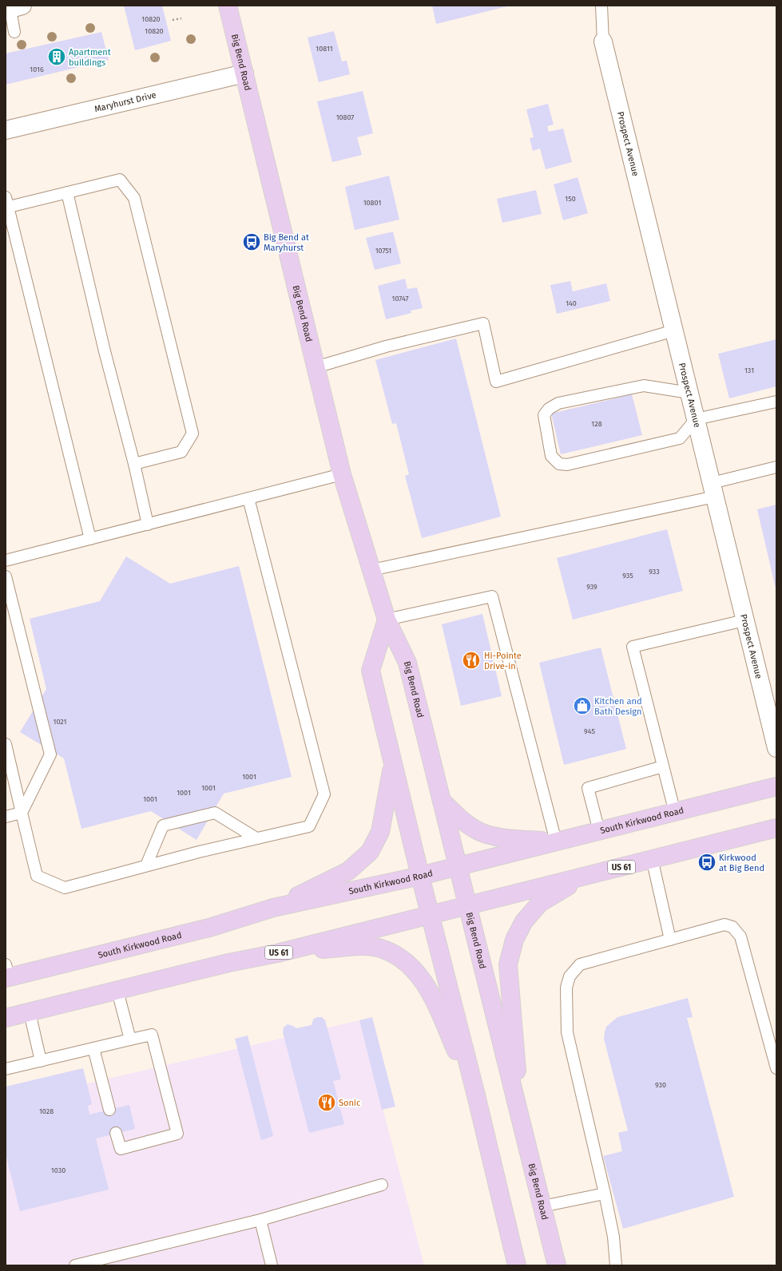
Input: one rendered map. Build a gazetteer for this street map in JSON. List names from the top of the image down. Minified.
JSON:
{"streets":{"main road":["Big Bend Road","South Kirkwood Road","US 61"],"street":["Maryhurst Drive","Prospect Avenue"]},"crossings":[["Big Bend Road","Maryhurst Drive"],["Big Bend Road","South Kirkwood Road"],["Big Bend Road","US 61"]],"places":{"building":["Apartment buildings"],"bus stop":["Big Bend at Maryhurst","Kirkwood at Big Bend"],"restaurant":["Hi-Pointe Drive-in","Sonic"],"shop":["Kitchen and Bath Design"]},"house_numbers":["10820","10820","10811","1016","10807","150","10801","10751","10747","140","131","128","933","935","939","1021","945","1001","1001","1001","1001","930","1028","1030"]}
